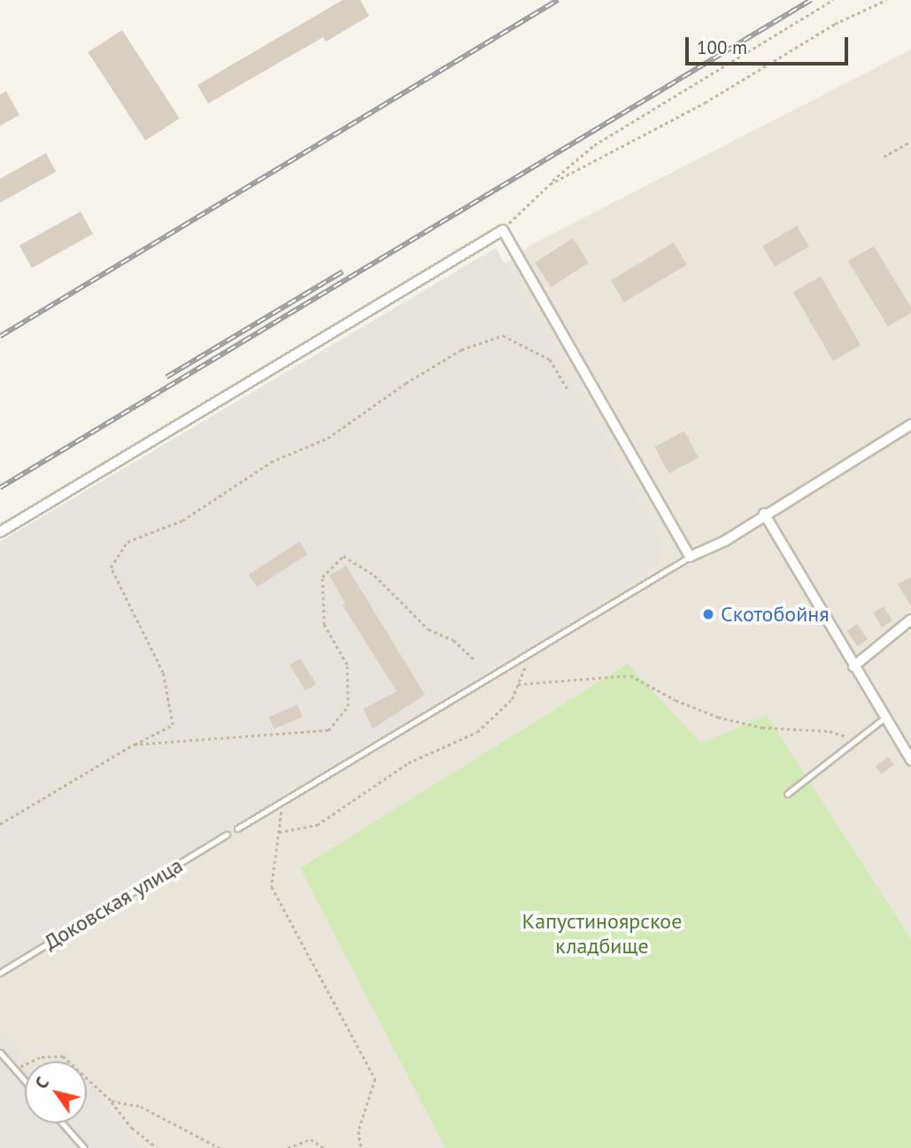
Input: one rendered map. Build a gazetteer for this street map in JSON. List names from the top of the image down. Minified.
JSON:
{"streets":{"lane":["Доковская улица"]},"parks":["Капустиноярское кладбище"],"places":["Скотобойня"],"scale_bar":"100 m","north":"top left"}
